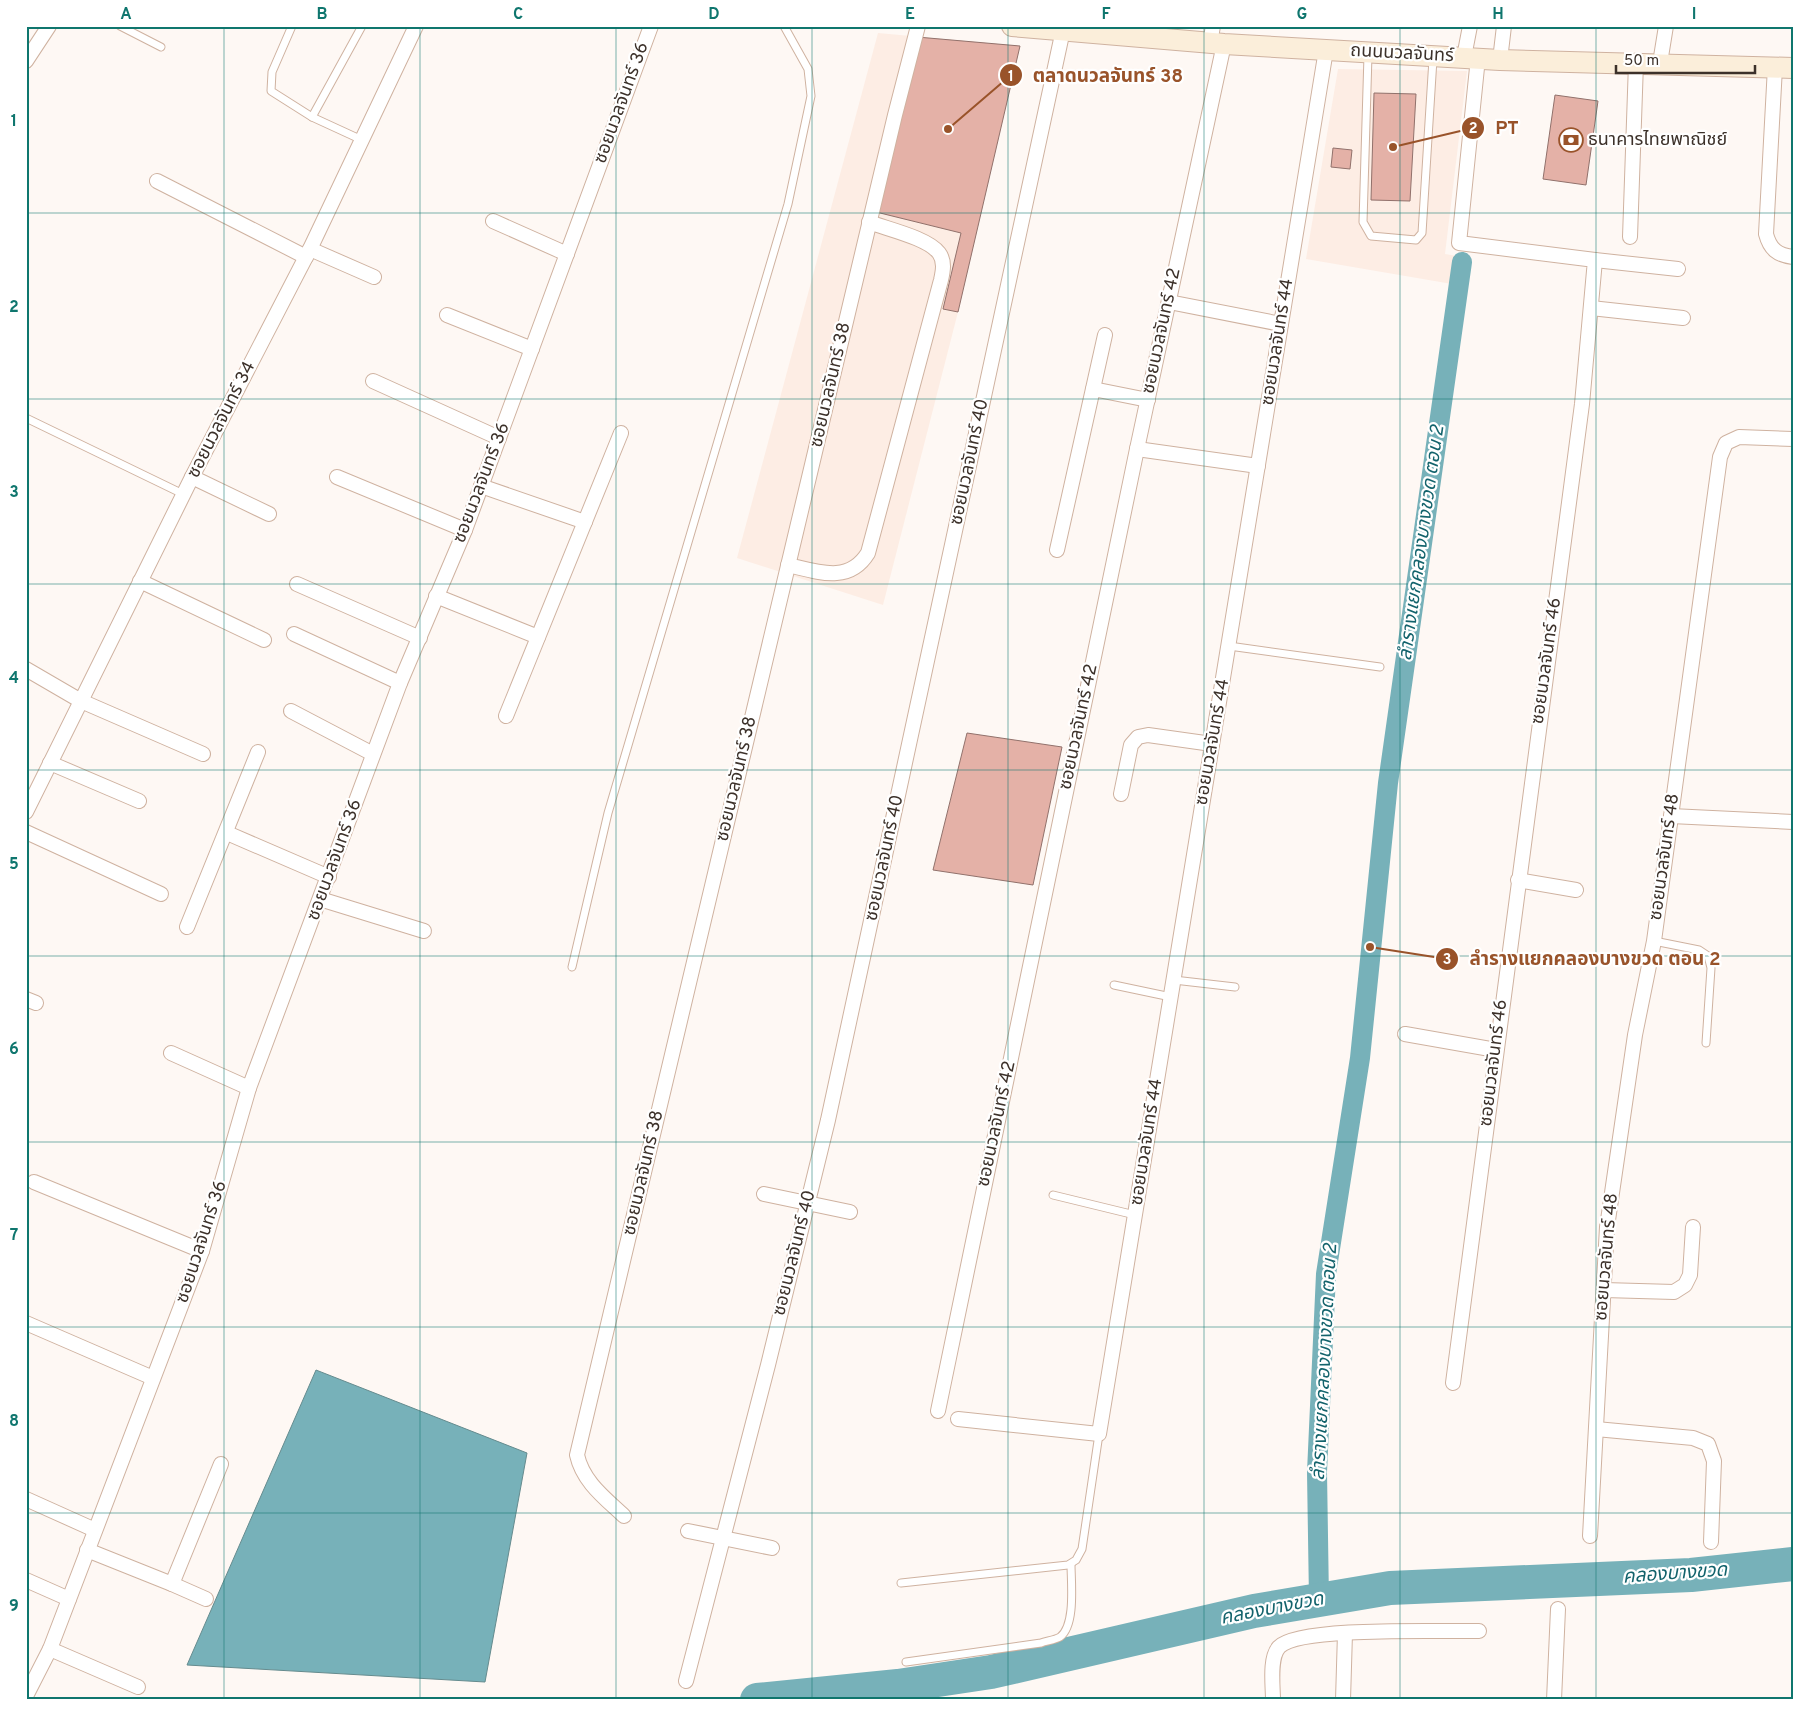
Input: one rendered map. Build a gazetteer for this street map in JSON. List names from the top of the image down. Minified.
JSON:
{"streets":{"main road":["ถนนนวลจันทร์"],"street":["ซอยนวลจันทร์ 36","ซอยนวลจันทร์ 42","ซอยนวลจันทร์ 44","ซอยนวลจันทร์ 38","ซอยนวลจันทร์ 34","ซอยนวลจันทร์ 40","ซอยนวลจันทร์ 46","ซอยนวลจันทร์ 48"]},"crossings":[["ถนนนวลจันทร์","ซอยนวลจันทร์ 42"],["ถนนนวลจันทร์","ซอยนวลจันทร์ 44"],["ถนนนวลจันทร์","ซอยนวลจันทร์ 40"]],"water":["ลำรางแยกคลองบางขวด ตอน 2","คลองบางขวด"],"places":{"other":["ตลาดนวลจันทร์ 38","PT","ลำรางแยกคลองบางขวด ตอน 2"],"bank":["ธนาคารไทยพาณิชย์"]},"scale_bar":"50 m","grid":{"columns":["A","B","C","D","E","F","G","H","I"],"rows":["1","2","3","4","5","6","7","8","9"]}}
